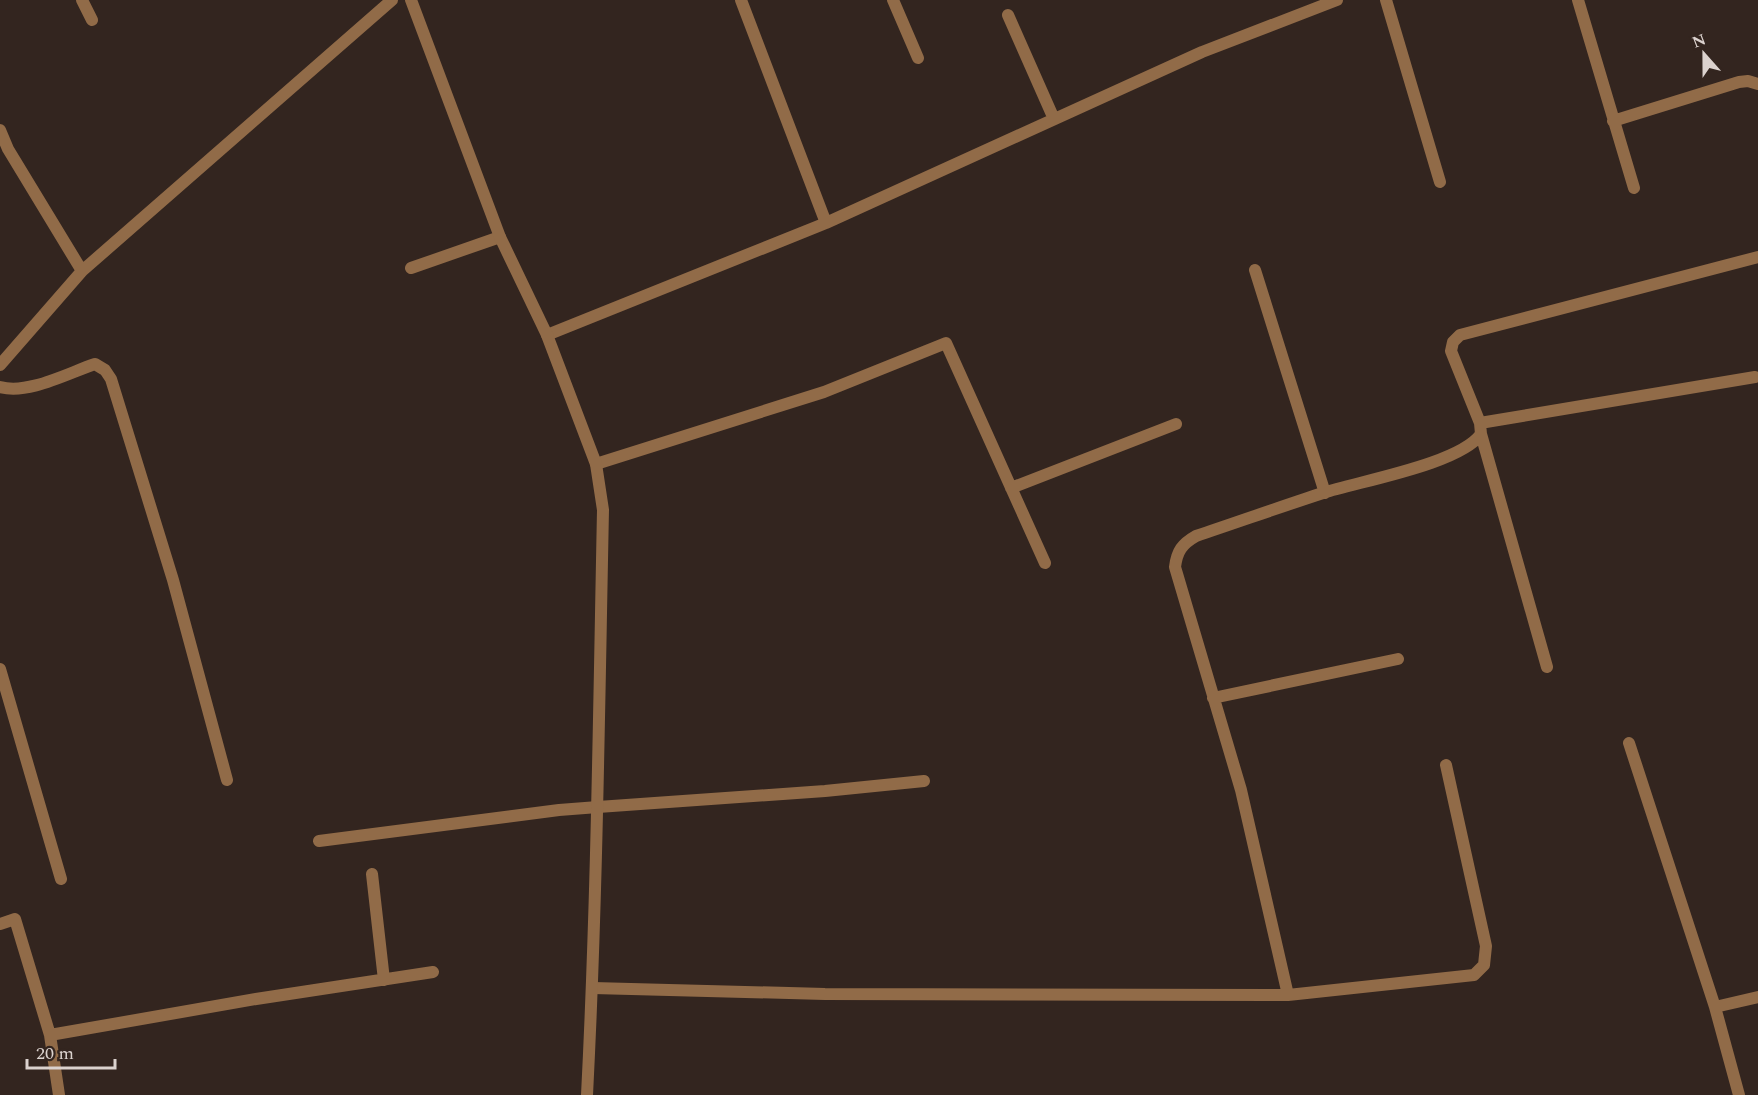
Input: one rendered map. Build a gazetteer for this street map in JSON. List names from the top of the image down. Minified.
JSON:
{"scale_bar":"20 m","north":"top"}
